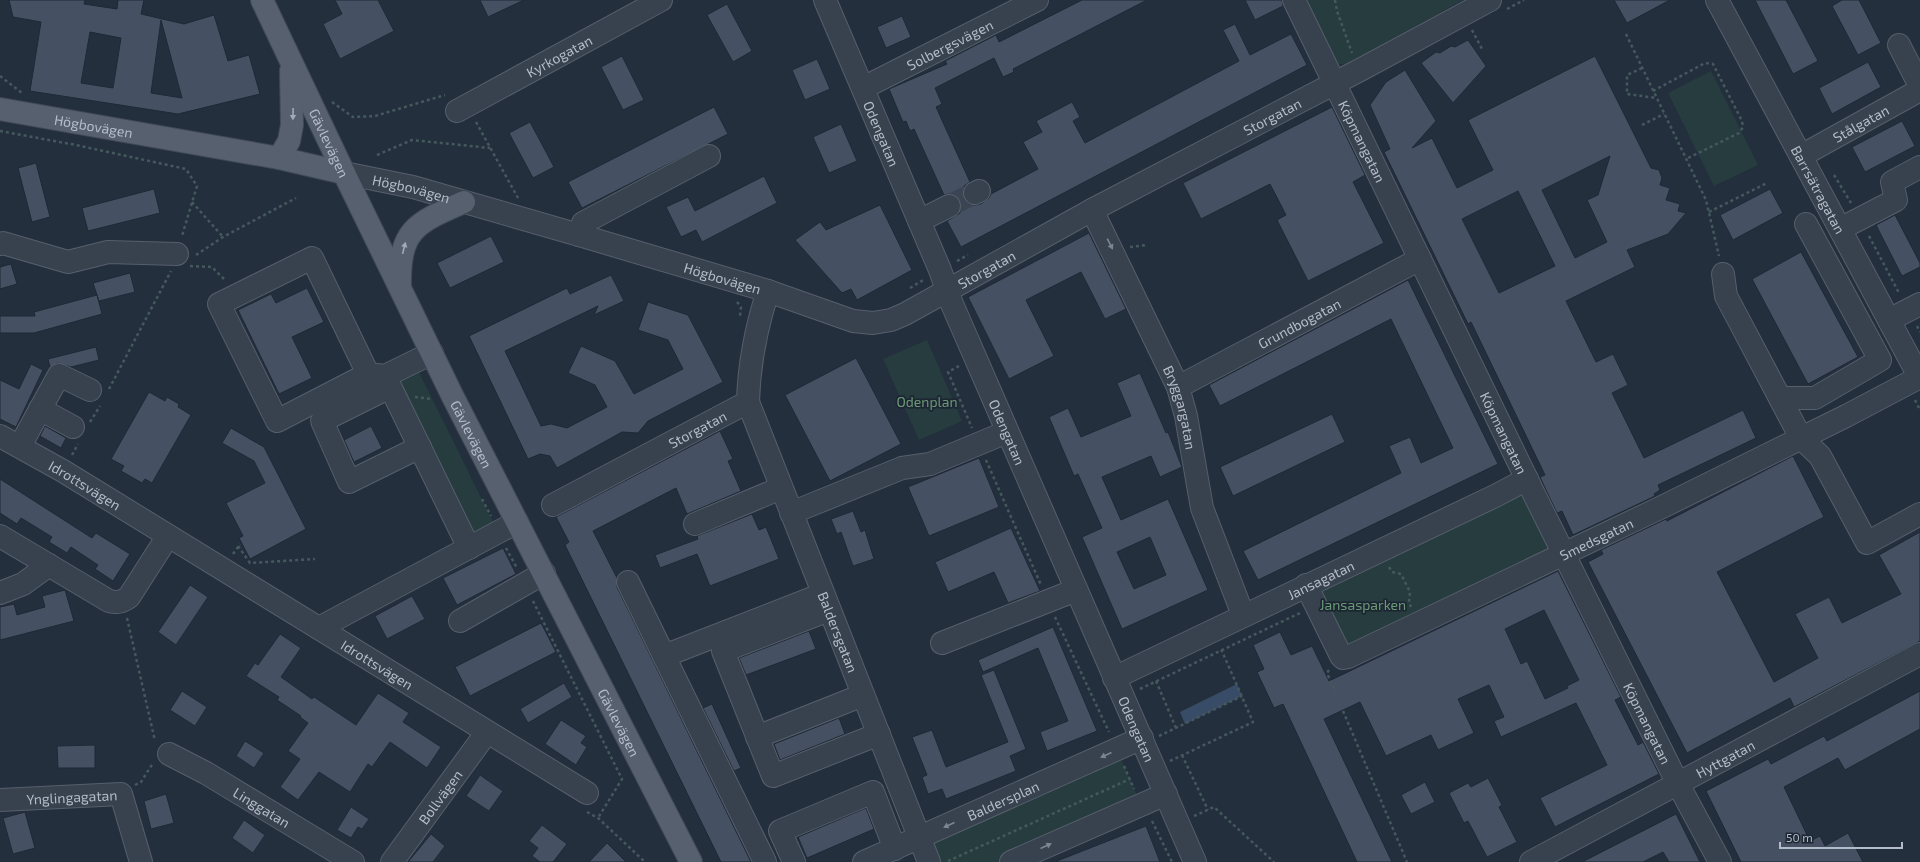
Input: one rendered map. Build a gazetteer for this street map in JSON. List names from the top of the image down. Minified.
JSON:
{"streets":{"main road":["Högbovägen","Gävlevägen"],"street":["Solbergsvägen","Kyrkogatan","Storgatan","Stålgatan","Odengatan","Köpmangatan","Barrsätragatan","Grundbogatan","Bryggargatan","Idrottsvägen","Smedsgatan","Jansagatan","Baldersgatan","Hyttgatan","Ynglingagatan","Bollvägen","Baldersplan","Linggatan"]},"crossings":[["Solbergsvägen","Odengatan"],["Storgatan","Högbovägen"],["Storgatan","Odengatan"],["Storgatan","Köpmangatan"],["Storgatan","Bryggargatan"],["Storgatan","Baldersgatan"],["Stålgatan","Barrsätragatan"],["Högbovägen","Gävlevägen"],["Odengatan","Jansagatan"],["Odengatan","Baldersplan"],["Köpmangatan","Grundbogatan"],["Köpmangatan","Smedsgatan"],["Köpmangatan","Jansagatan"],["Köpmangatan","Hyttgatan"],["Barrsätragatan","Smedsgatan"],["Grundbogatan","Bryggargatan"],["Bryggargatan","Jansagatan"],["Idrottsvägen","Bollvägen"],["Smedsgatan","Jansagatan"],["Baldersgatan","Baldersplan"]],"one_way":["Bryggargatan"],"parks":["Odenplan","Jansasparken"],"scale_bar":"50 m"}
